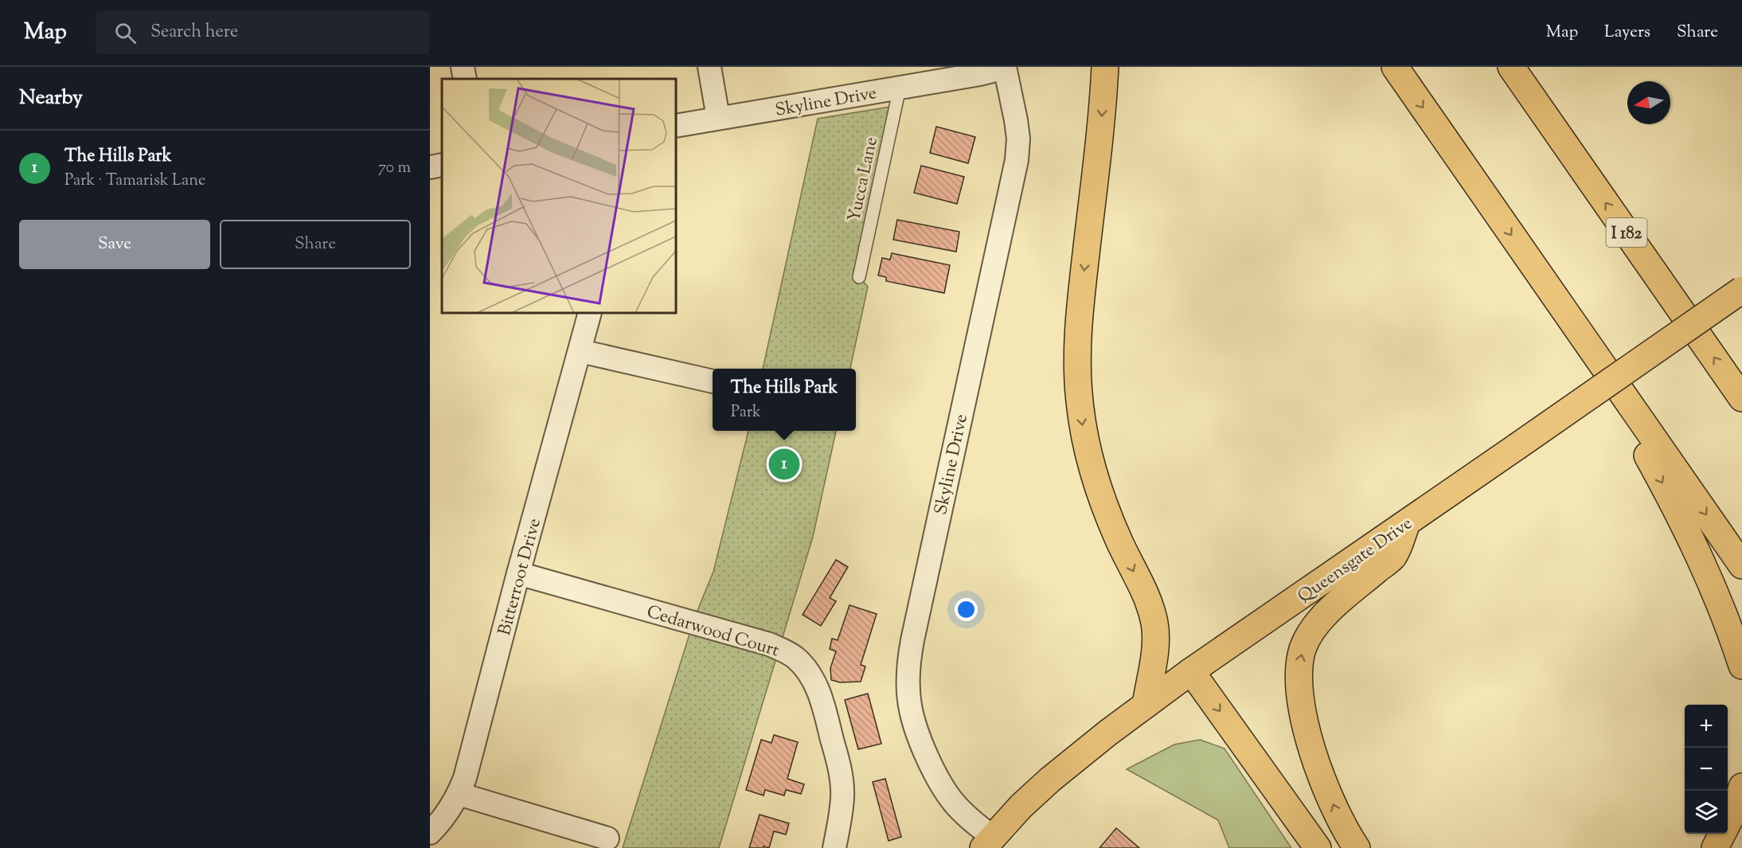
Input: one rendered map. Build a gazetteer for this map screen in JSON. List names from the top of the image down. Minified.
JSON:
{"streets":{"main road":["I 182","Queensgate Drive"],"street":["Skyline Drive","Bitterroot Drive","Cedarwood Court"],"lane":["Yucca Lane"]},"crossings":[["Skyline Drive","Yucca Lane"],["Skyline Drive","Queensgate Drive"],["Bitterroot Drive","Cedarwood Court"]],"north":"left","page":{"header":"Map","search":"Search here","nav":["Map","Layers","Share"],"heading":"Nearby","list":[{"mark":"1","name":"The Hills Park","note":"Park · Tamarisk Lane","value":"70 m"}],"buttons":["Save","Share"],"popup":["The Hills Park","Park"],"pins":"1","map_buttons":["+","−"]}}
